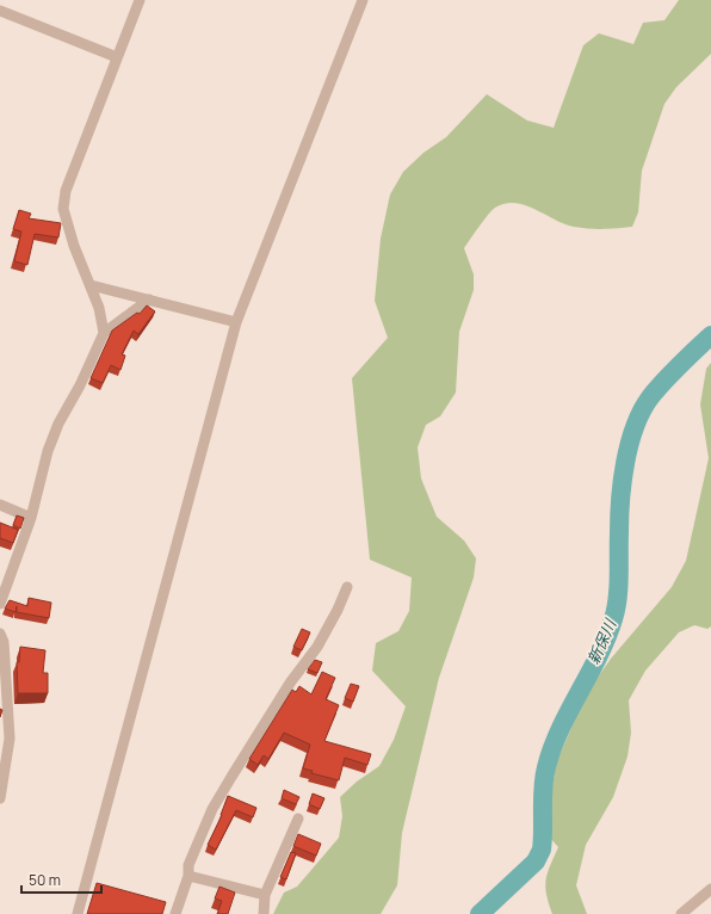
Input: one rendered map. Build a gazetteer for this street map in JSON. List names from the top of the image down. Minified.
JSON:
{"water":["新保川"],"scale_bar":"50 m"}
